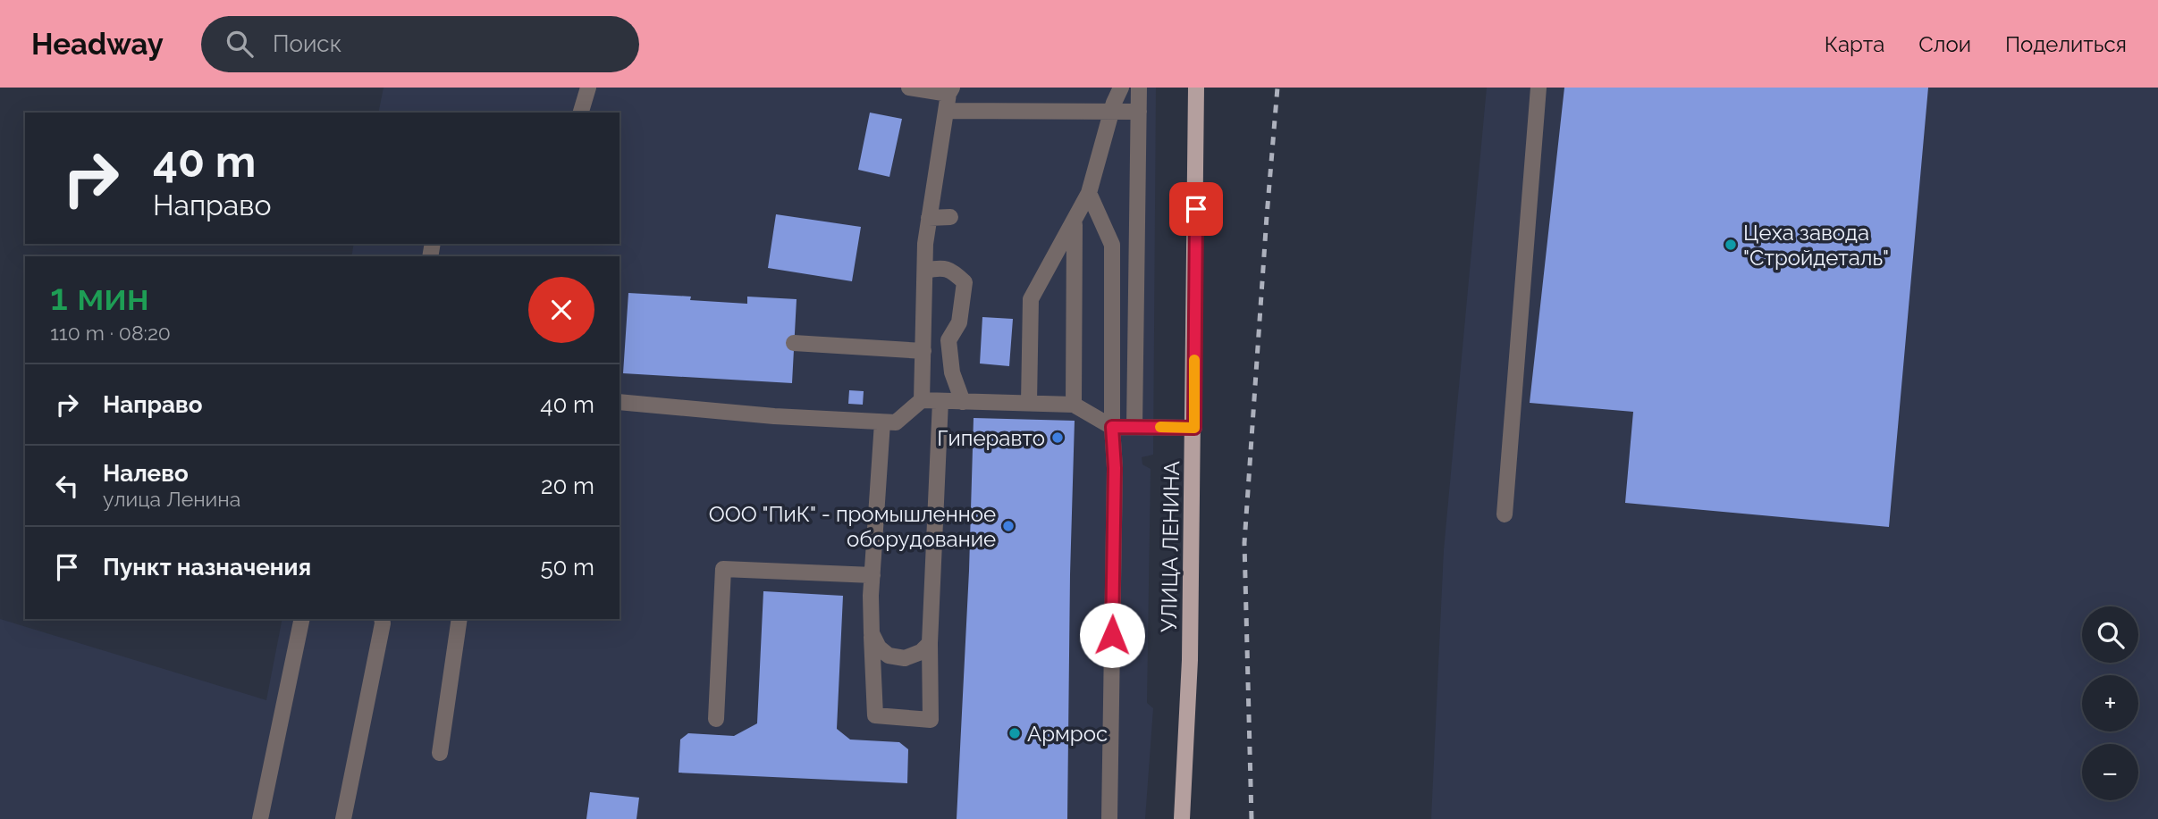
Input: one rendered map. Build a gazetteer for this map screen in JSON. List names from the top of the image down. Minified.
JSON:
{"streets":{"main road":["УЛИЦА ЛЕНИНА"]},"places":["Цеха завода \"Стройдеталь\"","Гиперавто","ООО \"ПиК\" - промышленное оборудование","Армрос"],"page":{"header":"Headway","search":"Поиск","nav":["Карта","Слои","Поделиться"],"turn":["40 m","Направо"],"heading":["1 мин","110 m · 08:20"],"list":[{"name":"Направо","value":"40 m"},{"name":"Налево","note":"улица Ленина","value":"20 m"},{"name":"Пункт назначения","value":"50 m"}],"map_buttons":["+","−"]}}
